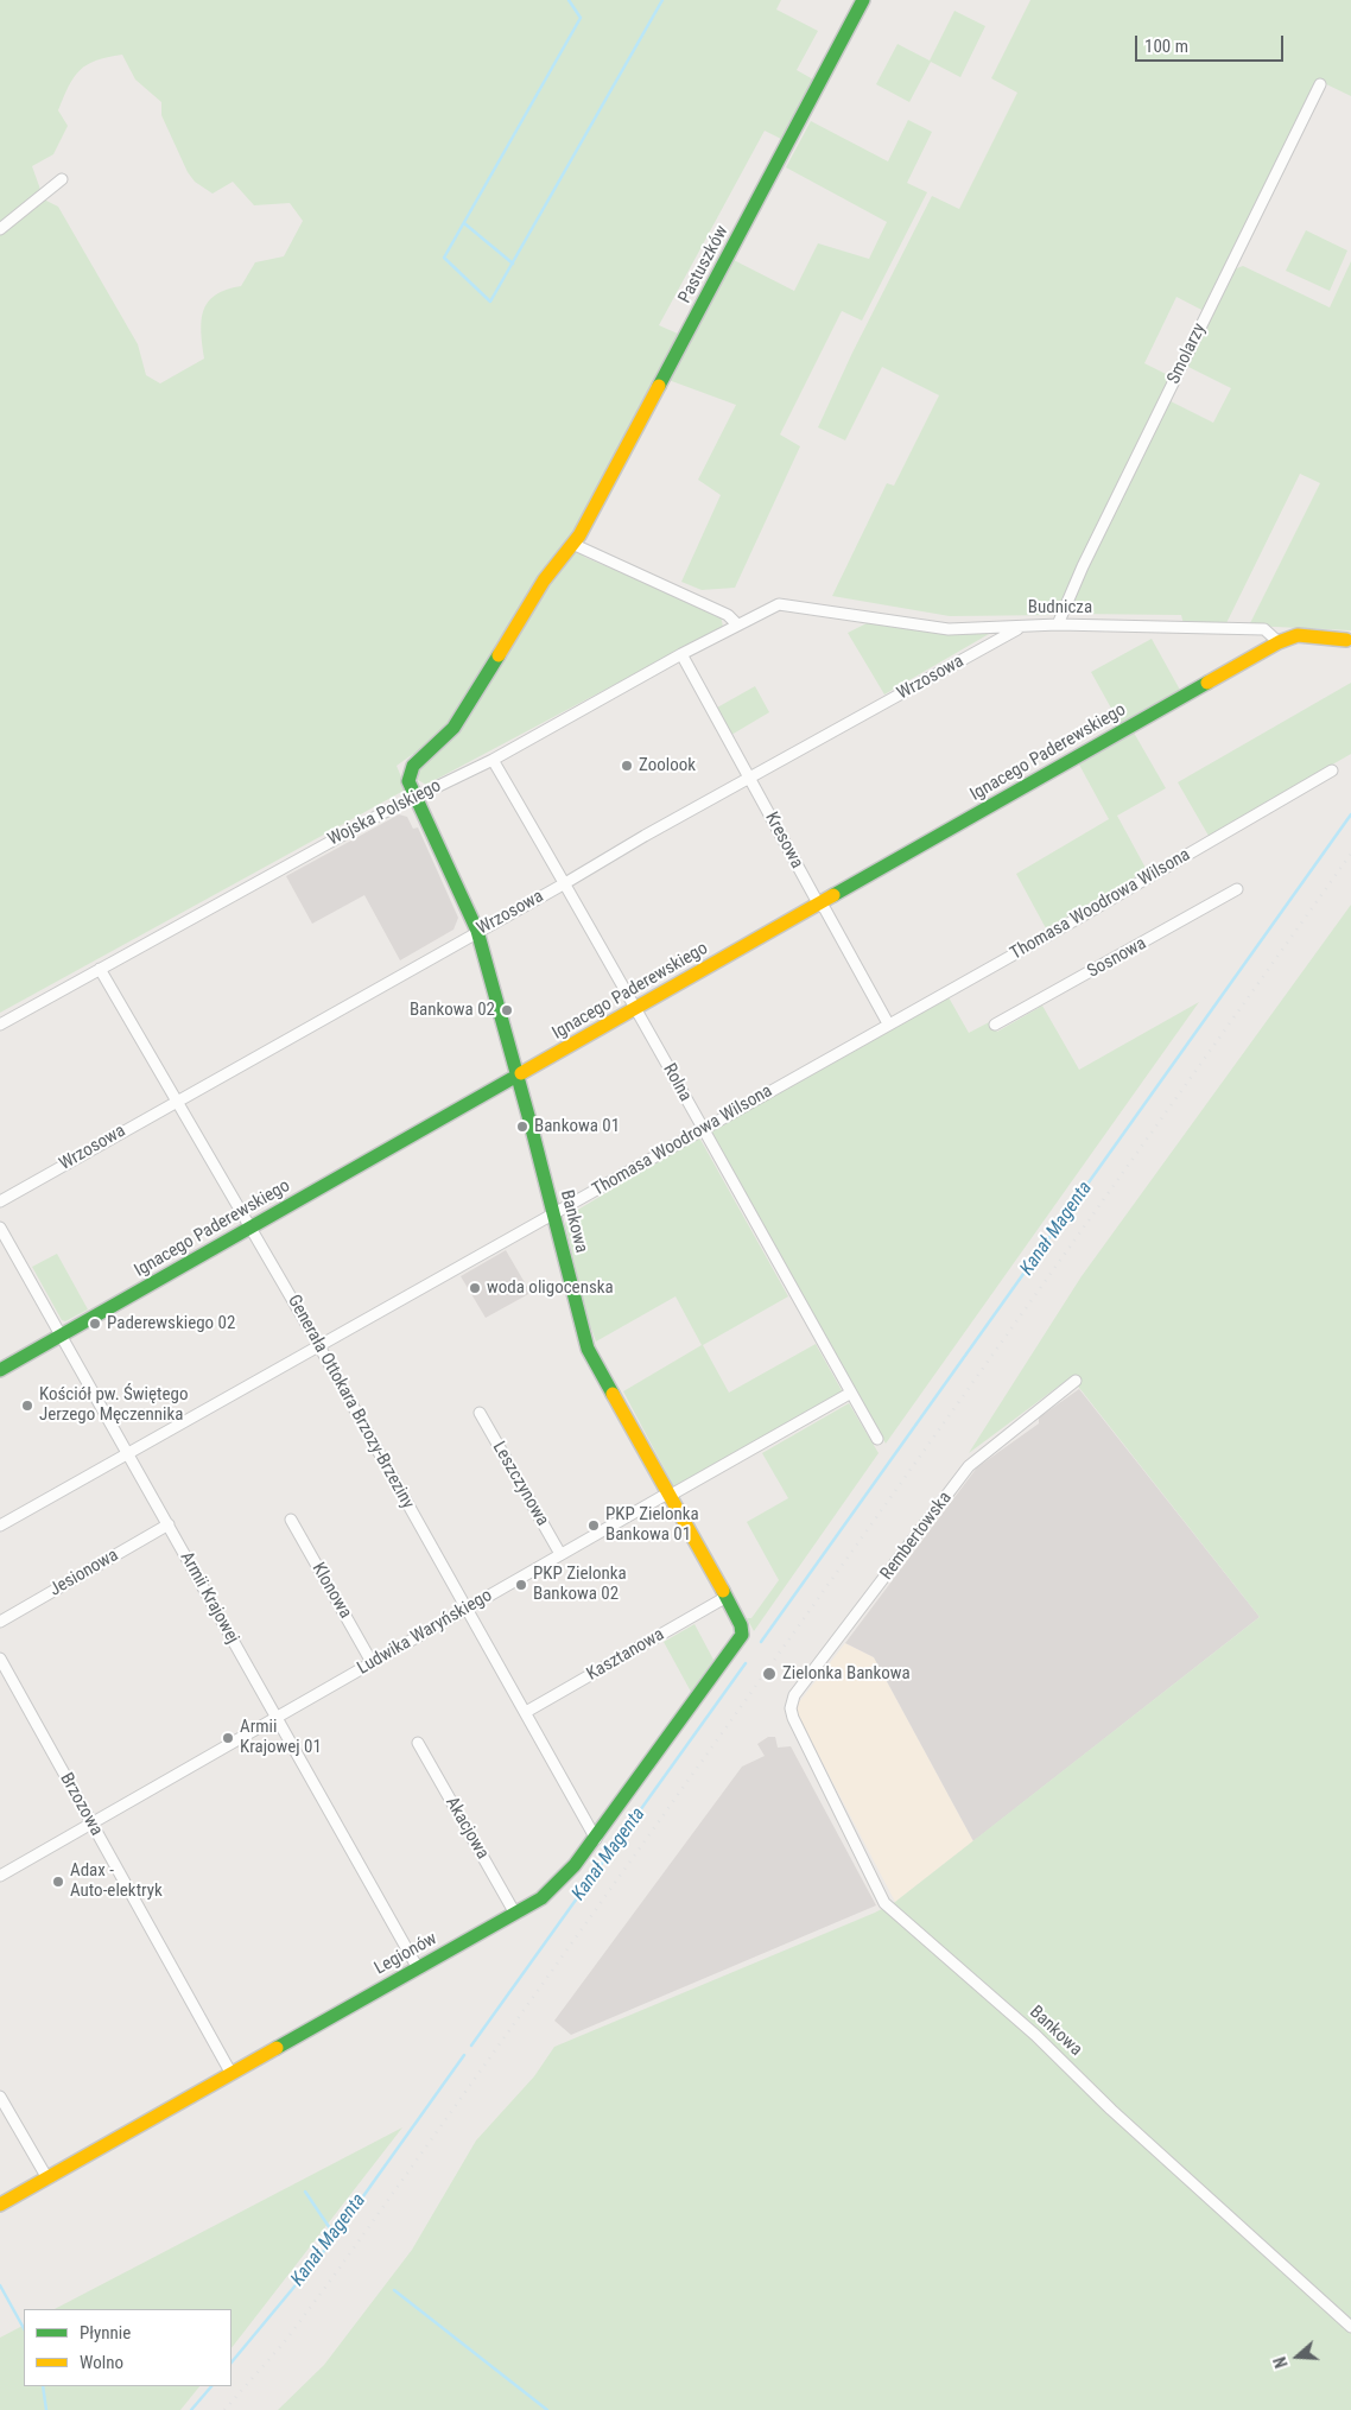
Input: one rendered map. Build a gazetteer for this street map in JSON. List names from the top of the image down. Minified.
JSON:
{"streets":{"street":["Pastuszków","Smolarzy","Budnicza","Wrzosowa","Ignacego Paderewskiego","Wojska Polskiego","Kresowa","Thomasa Woodrowa Wilsona","Sosnowa","Rolna","Bankowa","Generała Ottokara Brzozy-Brzeziny","Leszczynowa","Rembertowska","Jesionowa","Klonowa","Armii Krajowej","Ludwika Waryńskiego","Kasztanowa","Brzozowa","Akacjowa","Legionów"]},"crossings":[["Pastuszków","Wojska Polskiego"],["Pastuszków","Bankowa"],["Smolarzy","Budnicza"],["Budnicza","Wrzosowa"],["Budnicza","Ignacego Paderewskiego"],["Budnicza","Wojska Polskiego"],["Wrzosowa","Kresowa"],["Wrzosowa","Rolna"],["Wrzosowa","Bankowa"],["Wrzosowa","Generała Ottokara Brzozy-Brzeziny"],["Ignacego Paderewskiego","Kresowa"],["Ignacego Paderewskiego","Rolna"],["Ignacego Paderewskiego","Bankowa"],["Ignacego Paderewskiego","Generała Ottokara Brzozy-Brzeziny"],["Ignacego Paderewskiego","Armii Krajowej"],["Wojska Polskiego","Kresowa"],["Wojska Polskiego","Rolna"],["Wojska Polskiego","Bankowa"],["Wojska Polskiego","Generała Ottokara Brzozy-Brzeziny"],["Kresowa","Thomasa Woodrowa Wilsona"],["Thomasa Woodrowa Wilsona","Rolna"],["Thomasa Woodrowa Wilsona","Bankowa"],["Thomasa Woodrowa Wilsona","Generała Ottokara Brzozy-Brzeziny"],["Thomasa Woodrowa Wilsona","Armii Krajowej"],["Rolna","Ludwika Waryńskiego"],["Bankowa","Rembertowska"],["Bankowa","Ludwika Waryńskiego"],["Bankowa","Kasztanowa"],["Bankowa","Legionów"],["Generała Ottokara Brzozy-Brzeziny","Ludwika Waryńskiego"],["Generała Ottokara Brzozy-Brzeziny","Kasztanowa"],["Generała Ottokara Brzozy-Brzeziny","Legionów"],["Leszczynowa","Ludwika Waryńskiego"],["Jesionowa","Armii Krajowej"],["Klonowa","Ludwika Waryńskiego"],["Armii Krajowej","Ludwika Waryńskiego"],["Armii Krajowej","Legionów"],["Ludwika Waryńskiego","Brzozowa"],["Brzozowa","Legionów"],["Akacjowa","Legionów"]],"water":["Kanał Magenta"],"places":["Zoolook","Bankowa 02","Bankowa 01","woda oligocenska","Paderewskiego 02","Kościół pw. Świętego Jerzego Męczennika","PKP Zielonka Bankowa 01","PKP Zielonka Bankowa 02","Zielonka Bankowa","Armii Krajowej 01","Adax - Auto-elektryk"],"legend":["Płynnie","Wolno"],"scale_bar":"100 m","north":"left"}
